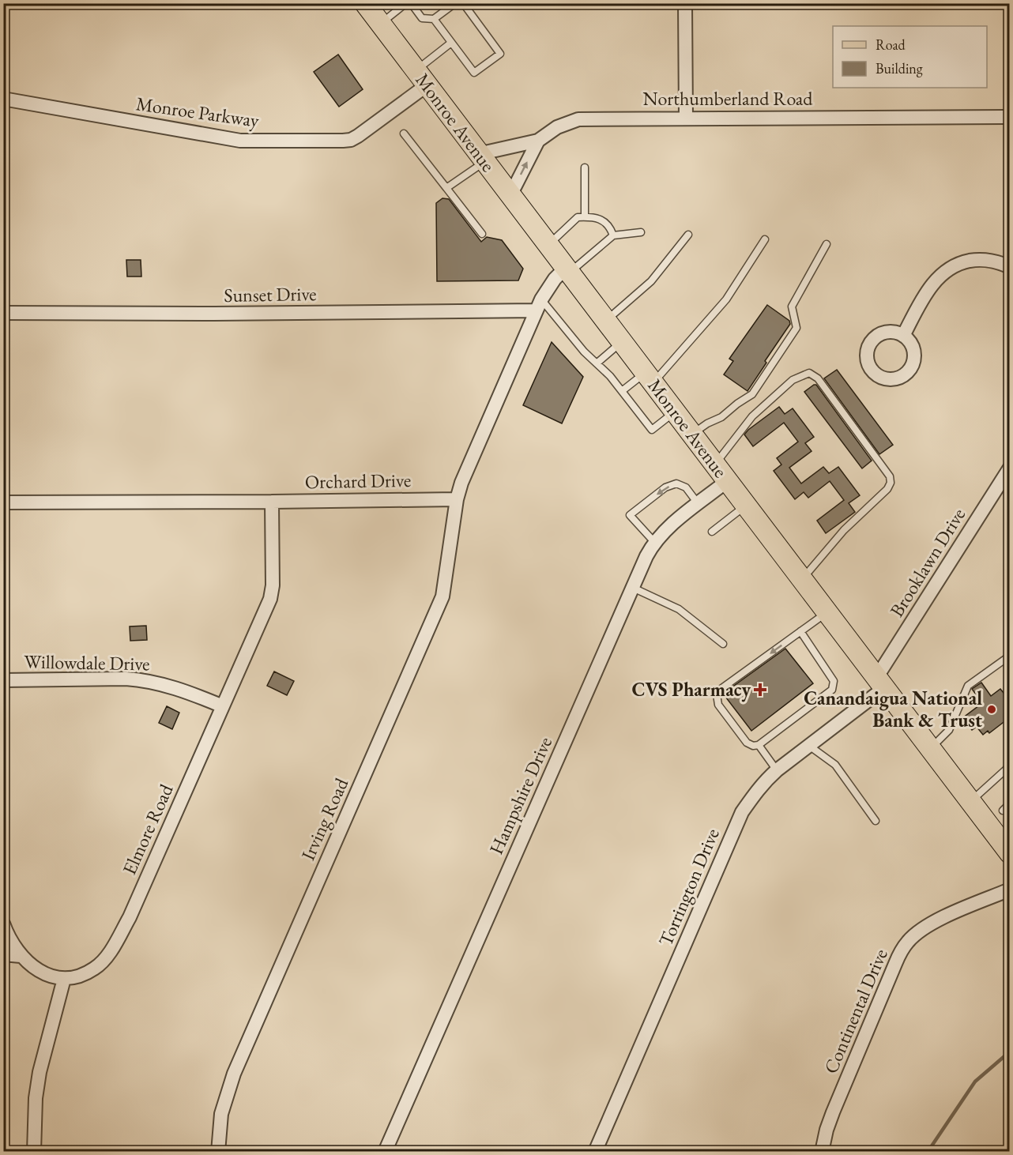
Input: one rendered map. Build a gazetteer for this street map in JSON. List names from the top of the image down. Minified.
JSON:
{"streets":{"main road":["Monroe Avenue"],"street":["Northumberland Road","Monroe Parkway","Sunset Drive","Orchard Drive","Brooklawn Drive","Willowdale Drive","Hampshire Drive","Irving Road","Elmore Road","Torrington Drive","Continental Drive"]},"crossings":[["Northumberland Road","Monroe Avenue"],["Monroe Parkway","Monroe Avenue"],["Monroe Avenue","Brooklawn Drive"],["Monroe Avenue","Hampshire Drive"],["Monroe Avenue","Torrington Drive"],["Orchard Drive","Irving Road"],["Orchard Drive","Elmore Road"],["Brooklawn Drive","Torrington Drive"],["Willowdale Drive","Elmore Road"]],"places":{"health":["CVS Pharmacy"],"other":["Canandaigua National Bank & Trust"]},"legend":["Road","Building"]}
